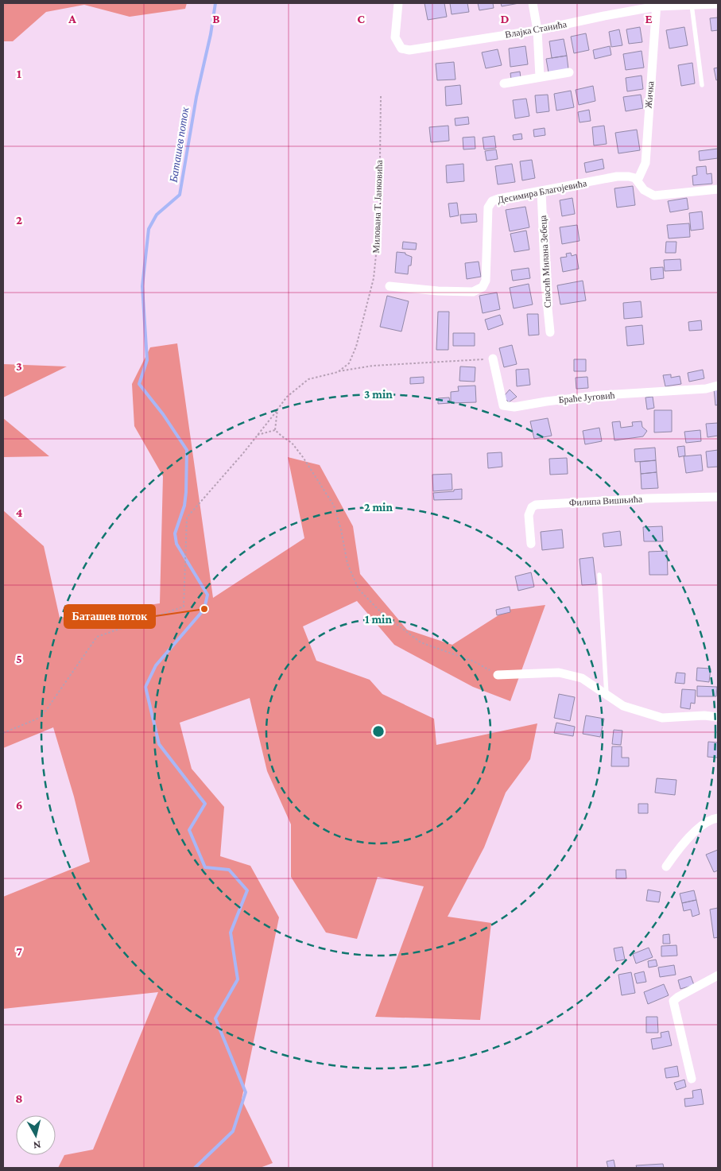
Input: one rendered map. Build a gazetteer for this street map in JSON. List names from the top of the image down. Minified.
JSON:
{"streets":{"street":["Влајка Станића","Жичка","Десимира Благојевића","Спасић Милана Зебеца","Браће Југовић","Филипа Вишњића"],"path":["Милована Т. Јанковића"]},"crossings":[["Влајка Станића","Жичка"],["Жичка","Десимира Благојевића"],["Десимира Благојевића","Спасић Милана Зебеца"]],"water":["Баташев поток"],"places":["Баташев поток"],"north":"bottom","grid":{"columns":["A","B","C","D","E"],"rows":["1","2","3","4","5","6","7","8"]},"rings":["3 min","2 min","1 min"]}
